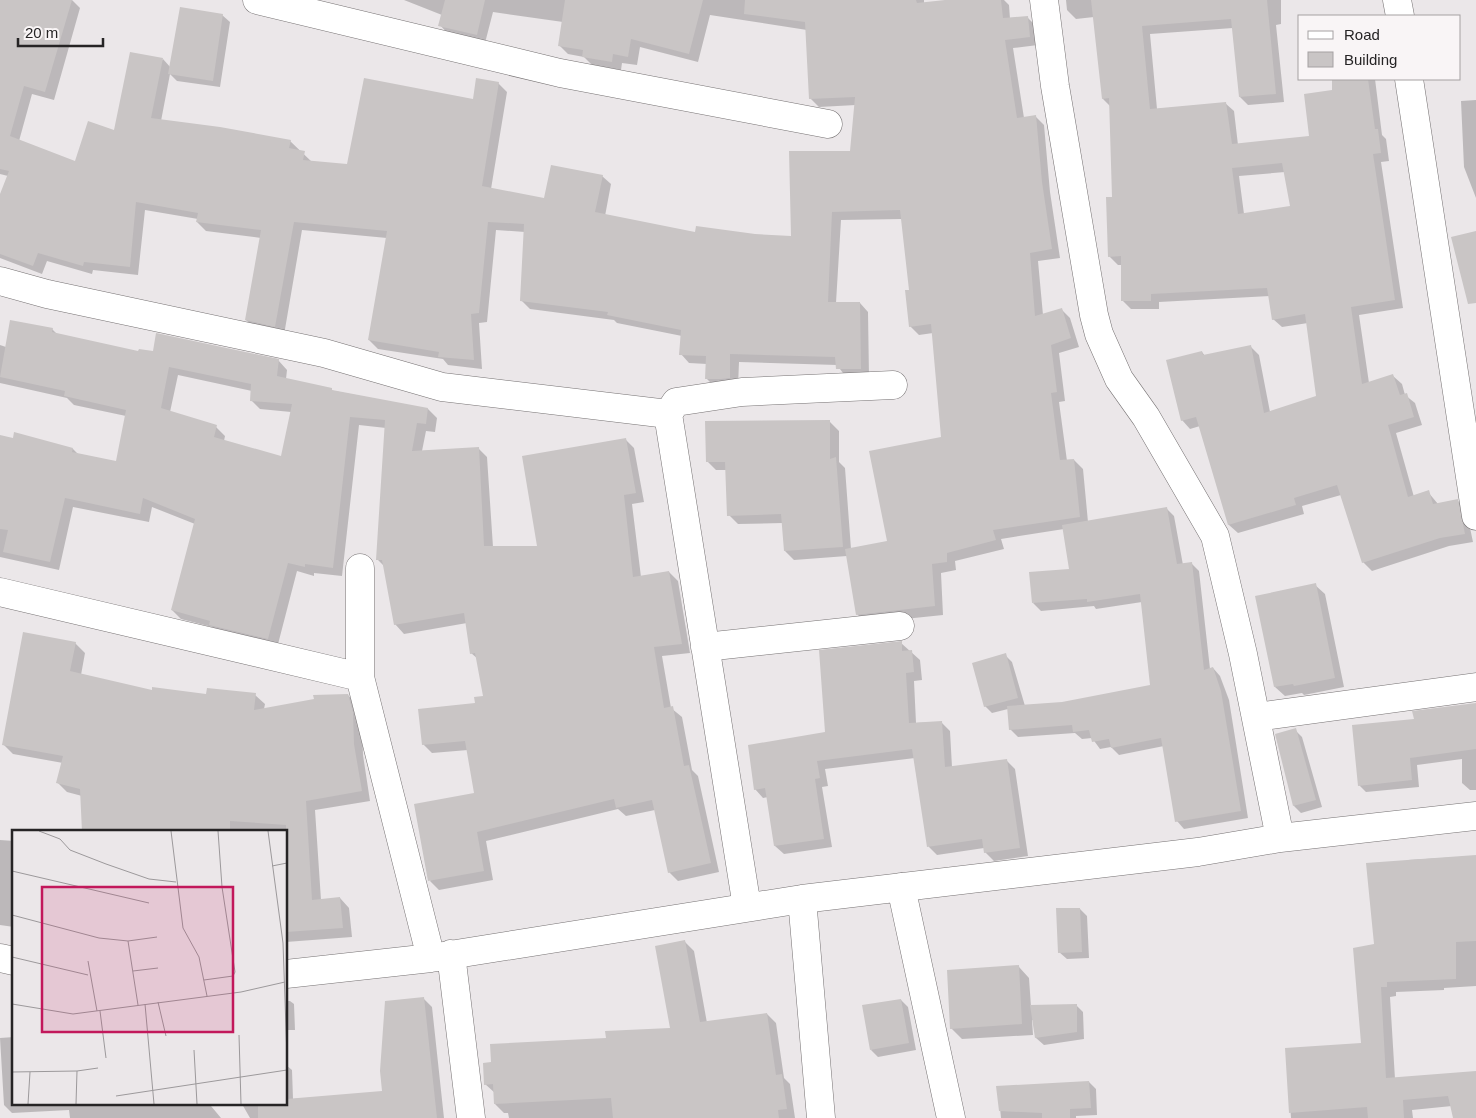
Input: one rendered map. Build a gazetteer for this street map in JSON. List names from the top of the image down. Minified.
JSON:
{"legend":["Road","Building"],"scale_bar":"20 m"}
